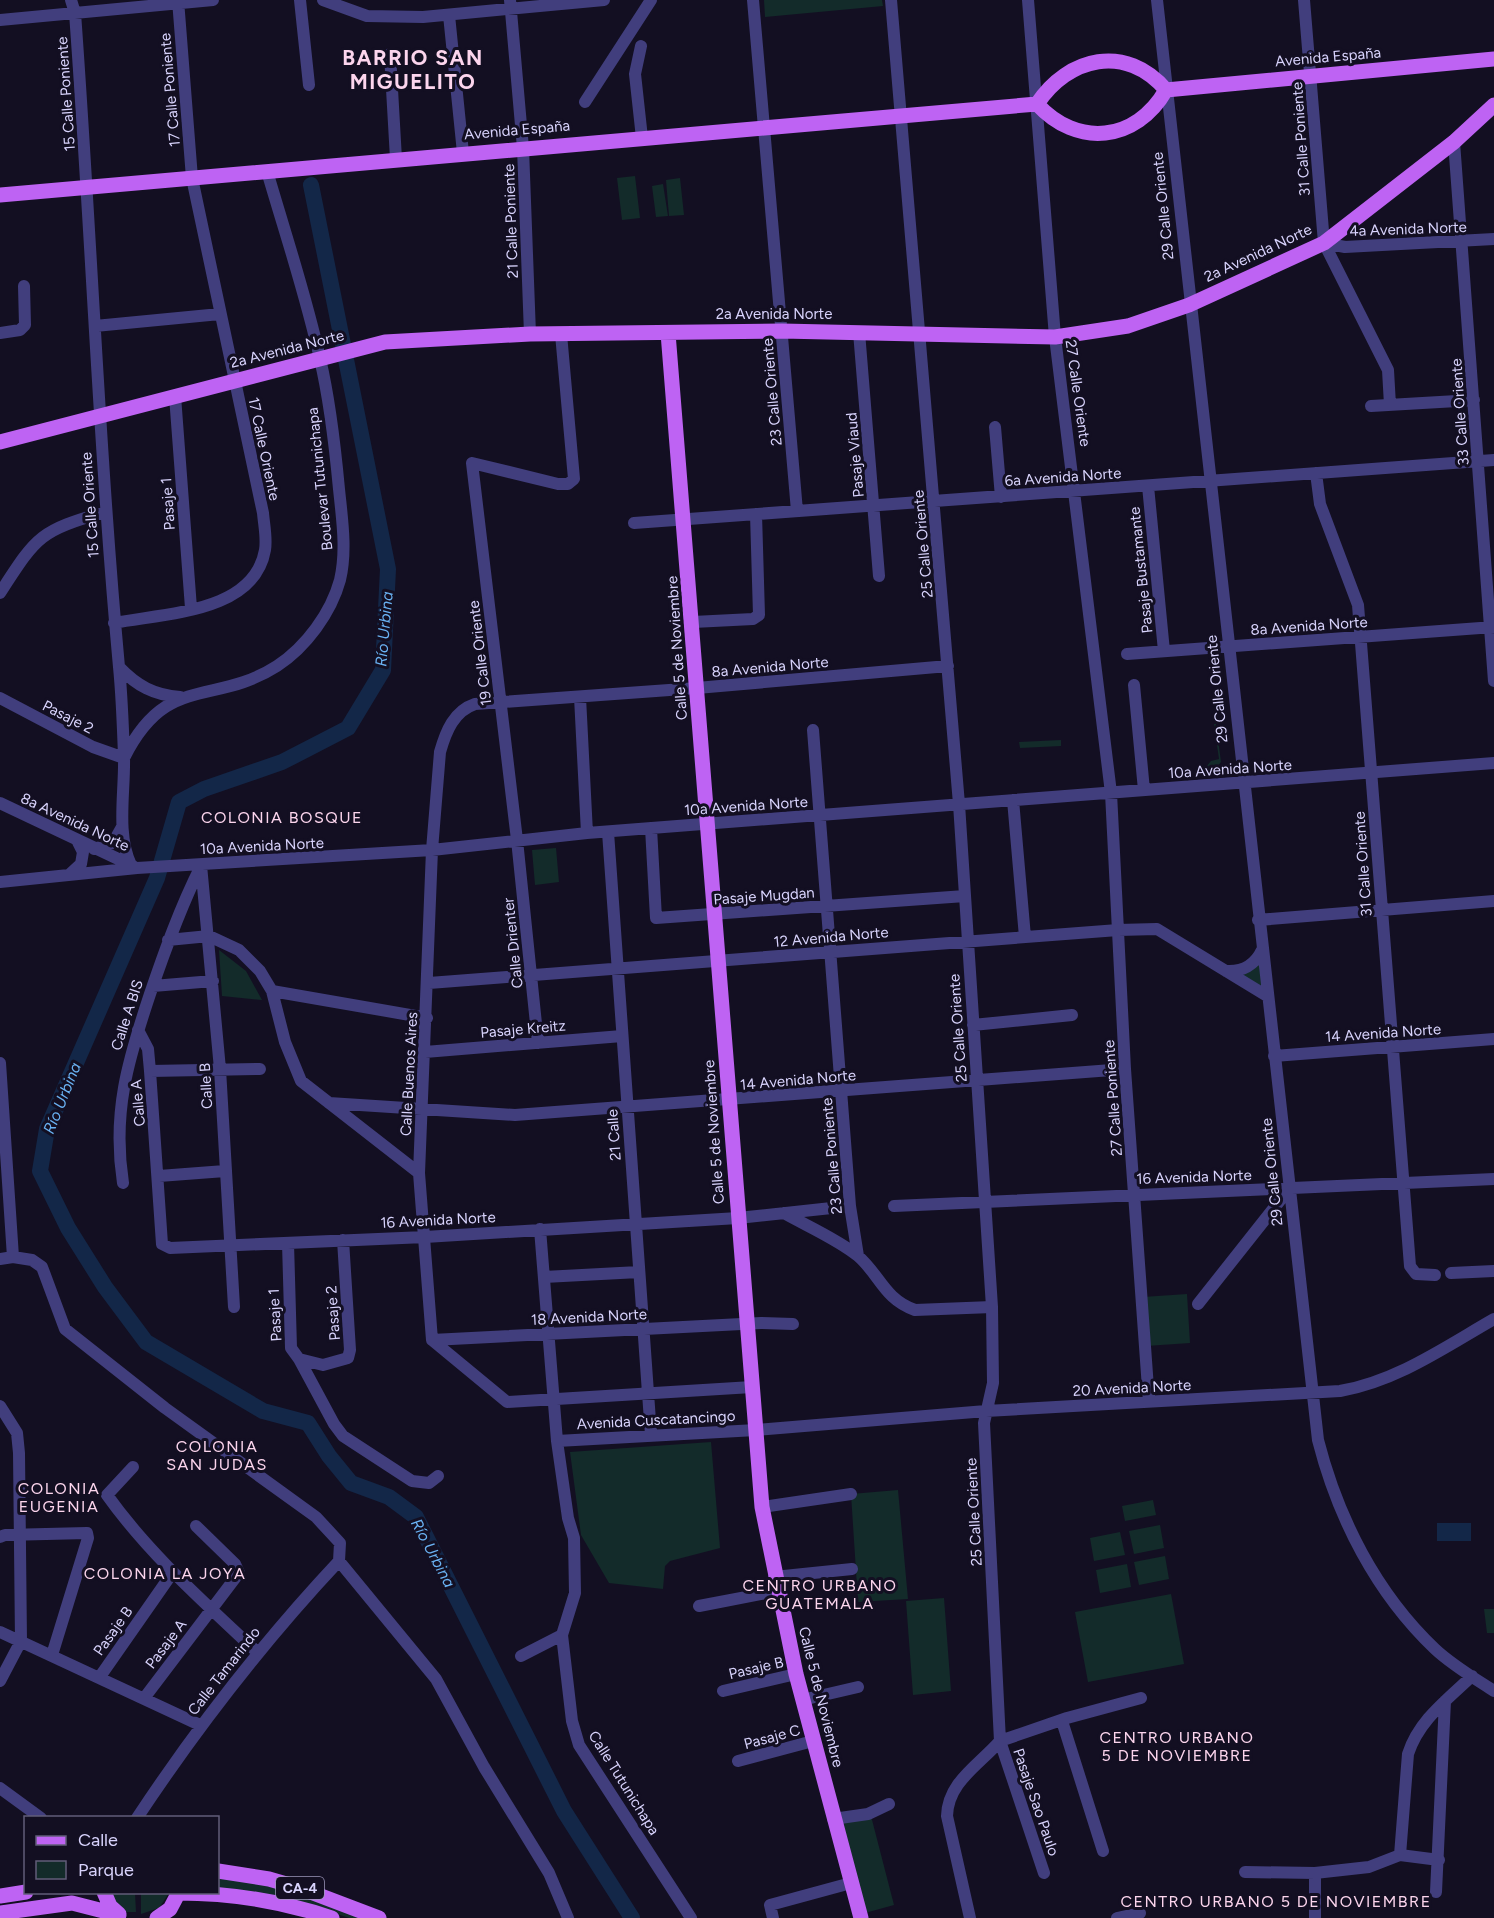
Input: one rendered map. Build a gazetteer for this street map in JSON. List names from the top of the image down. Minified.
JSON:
{"streets":{"main road":["Avenida España","2a Avenida Norte","Calle 5 de Noviembre","CA-4"],"street":["17 Calle Poniente","15 Calle Poniente","31 Calle Poniente","29 Calle Oriente","21 Calle Poniente","4a Avenida Norte","23 Calle Oriente","27 Calle Oriente","33 Calle Oriente","17 Calle Oriente","Pasaje Viaud","6a Avenida Norte","Boulevar Tutunichapa","Pasaje 1","15 Calle Oriente","25 Calle Oriente","Pasaje Bustamante","8a Avenida Norte","19 Calle Oriente","Pasaje 2","10a Avenida Norte","31 Calle Oriente","Pasaje Mugdan","12 Avenida Norte","Calle Drienter","Calle A BIS","Pasaje Kreitz","14 Avenida Norte","Calle Buenos Aires","Calle B","27 Calle Poniente","Calle A","21 Calle","23 Calle Poniente","16 Avenida Norte","18 Avenida Norte","20 Avenida Norte","Avenida Cuscatancingo","Pasaje B","Pasaje A","Calle Tamarindo","Pasaje C","Calle Tutunichapa","Pasaje Sao Paulo"]},"crossings":[["Avenida España","17 Calle Poniente"],["Avenida España","15 Calle Poniente"],["Avenida España","31 Calle Poniente"],["Avenida España","29 Calle Oriente"],["Avenida España","21 Calle Poniente"],["Avenida España","23 Calle Oriente"],["Avenida España","27 Calle Oriente"],["Avenida España","17 Calle Oriente"],["Avenida España","Boulevar Tutunichapa"],["Avenida España","15 Calle Oriente"],["Avenida España","25 Calle Oriente"],["17 Calle Poniente","17 Calle Oriente"],["15 Calle Poniente","15 Calle Oriente"],["31 Calle Poniente","4a Avenida Norte"],["31 Calle Poniente","2a Avenida Norte"],["29 Calle Oriente","2a Avenida Norte"],["29 Calle Oriente","6a Avenida Norte"],["29 Calle Oriente","8a Avenida Norte"],["29 Calle Oriente","10a Avenida Norte"],["29 Calle Oriente","12 Avenida Norte"],["29 Calle Oriente","14 Avenida Norte"],["29 Calle Oriente","16 Avenida Norte"],["29 Calle Oriente","20 Avenida Norte"],["21 Calle Poniente","2a Avenida Norte"],["4a Avenida Norte","2a Avenida Norte"],["4a Avenida Norte","33 Calle Oriente"],["2a Avenida Norte","23 Calle Oriente"],["2a Avenida Norte","27 Calle Oriente"],["2a Avenida Norte","33 Calle Oriente"],["2a Avenida Norte","17 Calle Oriente"],["2a Avenida Norte","Pasaje Viaud"],["2a Avenida Norte","Boulevar Tutunichapa"],["2a Avenida Norte","Pasaje 1"],["2a Avenida Norte","15 Calle Oriente"],["2a Avenida Norte","25 Calle Oriente"],["2a Avenida Norte","Calle 5 de Noviembre"],["2a Avenida Norte","19 Calle Oriente"],["23 Calle Oriente","6a Avenida Norte"],["27 Calle Oriente","6a Avenida Norte"],["27 Calle Oriente","10a Avenida Norte"],["27 Calle Oriente","27 Calle Poniente"],["33 Calle Oriente","6a Avenida Norte"],["33 Calle Oriente","8a Avenida Norte"],["17 Calle Oriente","Pasaje 1"],["17 Calle Oriente","15 Calle Oriente"],["Pasaje Viaud","6a Avenida Norte"],["6a Avenida Norte","25 Calle Oriente"],["6a Avenida Norte","Pasaje Bustamante"],["6a Avenida Norte","Calle 5 de Noviembre"],["6a Avenida Norte","31 Calle Oriente"],["Boulevar Tutunichapa","15 Calle Oriente"],["Boulevar Tutunichapa","Pasaje 2"],["Pasaje 1","Pasaje 2"],["Pasaje 1","16 Avenida Norte"],["15 Calle Oriente","8a Avenida Norte"],["15 Calle Oriente","Pasaje 2"],["15 Calle Oriente","10a Avenida Norte"],["25 Calle Oriente","8a Avenida Norte"],["25 Calle Oriente","10a Avenida Norte"],["25 Calle Oriente","Pasaje Mugdan"],["25 Calle Oriente","12 Avenida Norte"],["25 Calle Oriente","14 Avenida Norte"],["25 Calle Oriente","16 Avenida Norte"],["25 Calle Oriente","20 Avenida Norte"],["25 Calle Oriente","Pasaje Sao Paulo"],["Pasaje Bustamante","8a Avenida Norte"],["8a Avenida Norte","Calle 5 de Noviembre"],["8a Avenida Norte","19 Calle Oriente"],["8a Avenida Norte","10a Avenida Norte"],["8a Avenida Norte","31 Calle Oriente"],["8a Avenida Norte","Calle Buenos Aires"],["Calle 5 de Noviembre","10a Avenida Norte"],["Calle 5 de Noviembre","Pasaje Mugdan"],["Calle 5 de Noviembre","12 Avenida Norte"],["Calle 5 de Noviembre","14 Avenida Norte"],["Calle 5 de Noviembre","16 Avenida Norte"],["Calle 5 de Noviembre","18 Avenida Norte"],["Calle 5 de Noviembre","20 Avenida Norte"],["Calle 5 de Noviembre","Avenida Cuscatancingo"],["Calle 5 de Noviembre","Pasaje B"],["Calle 5 de Noviembre","Pasaje C"],["19 Calle Oriente","10a Avenida Norte"],["19 Calle Oriente","Calle Drienter"],["Pasaje 2","16 Avenida Norte"],["10a Avenida Norte","31 Calle Oriente"],["10a Avenida Norte","Pasaje Mugdan"],["10a Avenida Norte","Calle Drienter"],["10a Avenida Norte","Calle A BIS"],["10a Avenida Norte","Calle Buenos Aires"],["10a Avenida Norte","Calle B"],["10a Avenida Norte","27 Calle Poniente"],["10a Avenida Norte","21 Calle"],["10a Avenida Norte","23 Calle Poniente"],["31 Calle Oriente","14 Avenida Norte"],["31 Calle Oriente","16 Avenida Norte"],["Pasaje Mugdan","23 Calle Poniente"],["12 Avenida Norte","Calle Drienter"],["12 Avenida Norte","Calle Buenos Aires"],["12 Avenida Norte","27 Calle Poniente"],["12 Avenida Norte","21 Calle"],["12 Avenida Norte","23 Calle Poniente"],["Calle Drienter","Pasaje Kreitz"],["Calle A BIS","Calle B"],["Calle A BIS","Calle A"],["Pasaje Kreitz","Calle Buenos Aires"],["Pasaje Kreitz","21 Calle"],["14 Avenida Norte","Calle Buenos Aires"],["14 Avenida Norte","27 Calle Poniente"],["14 Avenida Norte","21 Calle"],["14 Avenida Norte","23 Calle Poniente"],["Calle Buenos Aires","16 Avenida Norte"],["Calle Buenos Aires","18 Avenida Norte"],["Calle B","16 Avenida Norte"],["27 Calle Poniente","16 Avenida Norte"],["27 Calle Poniente","20 Avenida Norte"],["Calle A","16 Avenida Norte"],["21 Calle","16 Avenida Norte"],["21 Calle","18 Avenida Norte"],["21 Calle","Avenida Cuscatancingo"],["23 Calle Poniente","16 Avenida Norte"],["16 Avenida Norte","Calle Tutunichapa"],["18 Avenida Norte","Calle Tutunichapa"],["20 Avenida Norte","Avenida Cuscatancingo"],["Avenida Cuscatancingo","Calle Tutunichapa"]],"districts":["BARRIO SAN MIGUELITO","COLONIA BOSQUE","COLONIA SAN JUDAS","COLONIA EUGENIA","COLONIA LA JOYA","CENTRO URBANO GUATEMALA","CENTRO URBANO 5 DE NOVIEMBRE","CENTRO URBANO 5 DE NOVIEMBRE"],"water":["Río Urbina"],"legend":["Calle","Parque"]}
